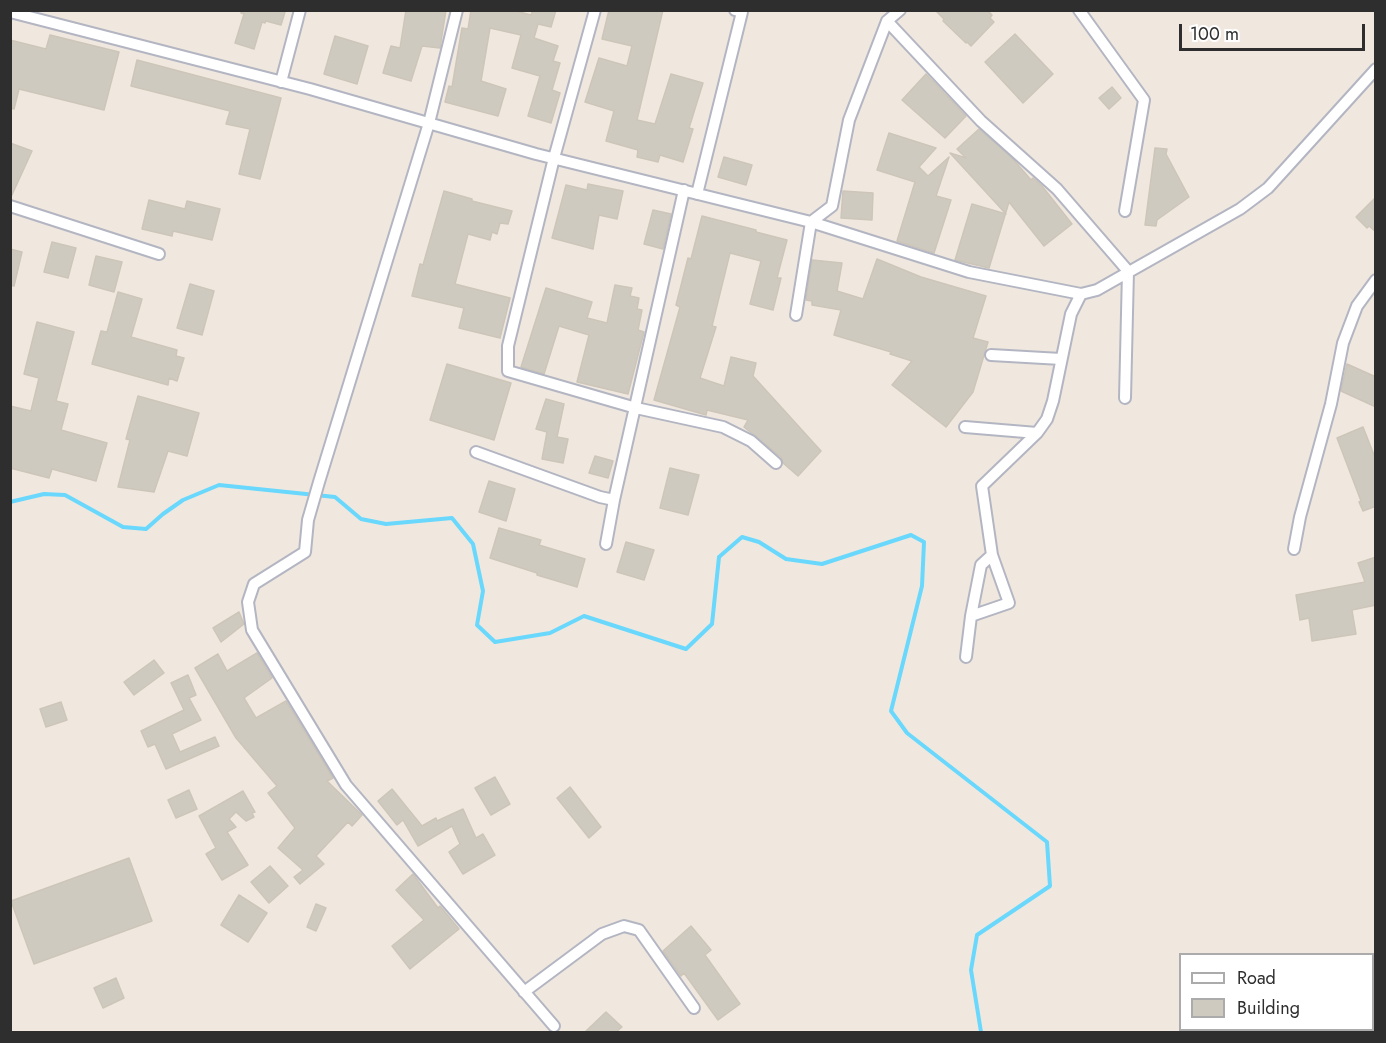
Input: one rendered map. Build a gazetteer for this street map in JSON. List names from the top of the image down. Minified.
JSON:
{"legend":["Road","Building"],"scale_bar":"100 m"}
